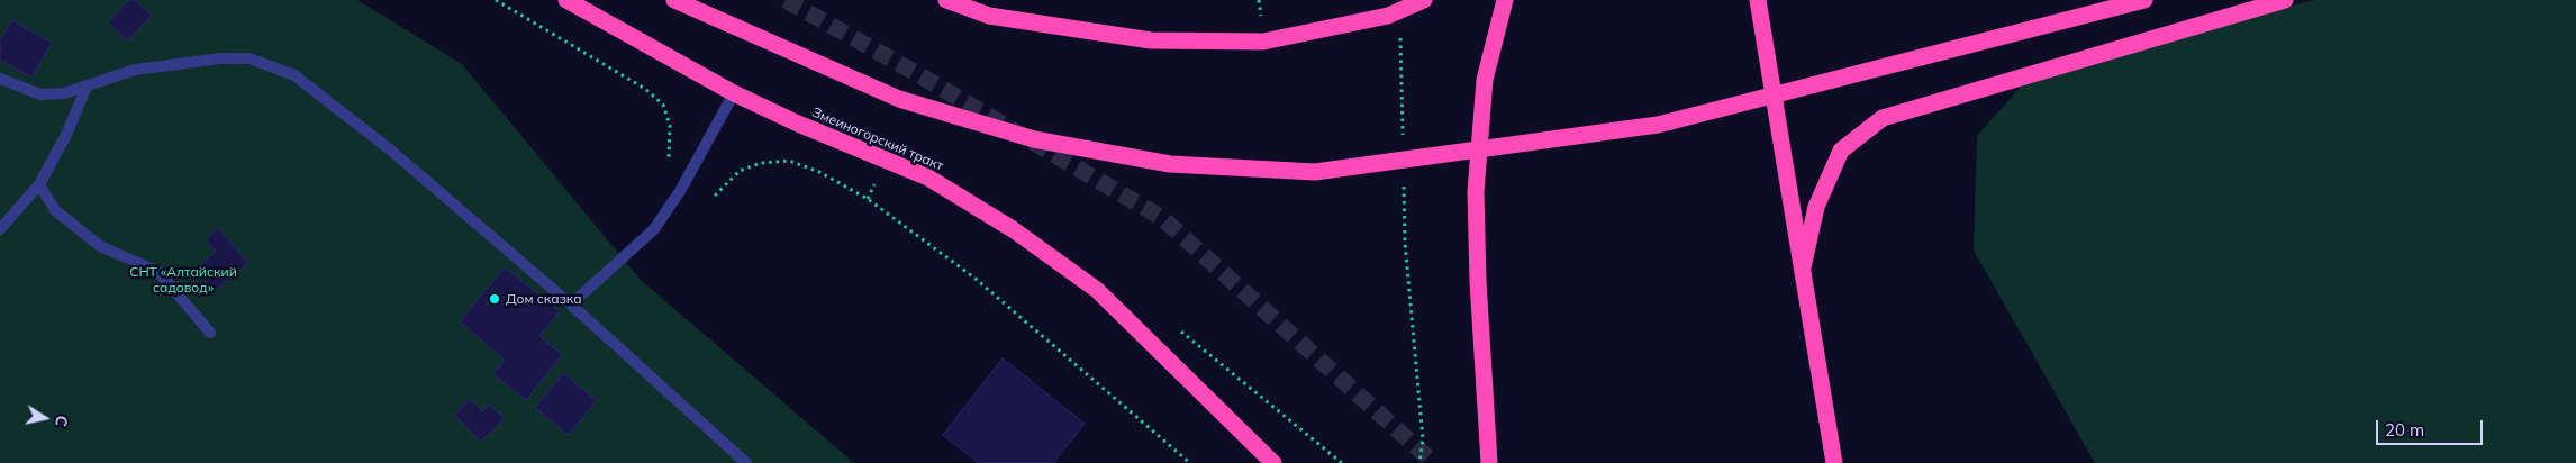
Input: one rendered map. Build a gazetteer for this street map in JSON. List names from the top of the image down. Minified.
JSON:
{"streets":{"highway":["Змеиногорский тракт"]},"parks":["СНТ «Алтайский садовод»"],"places":["Дом сказка"],"scale_bar":"20 m","north":"right"}
